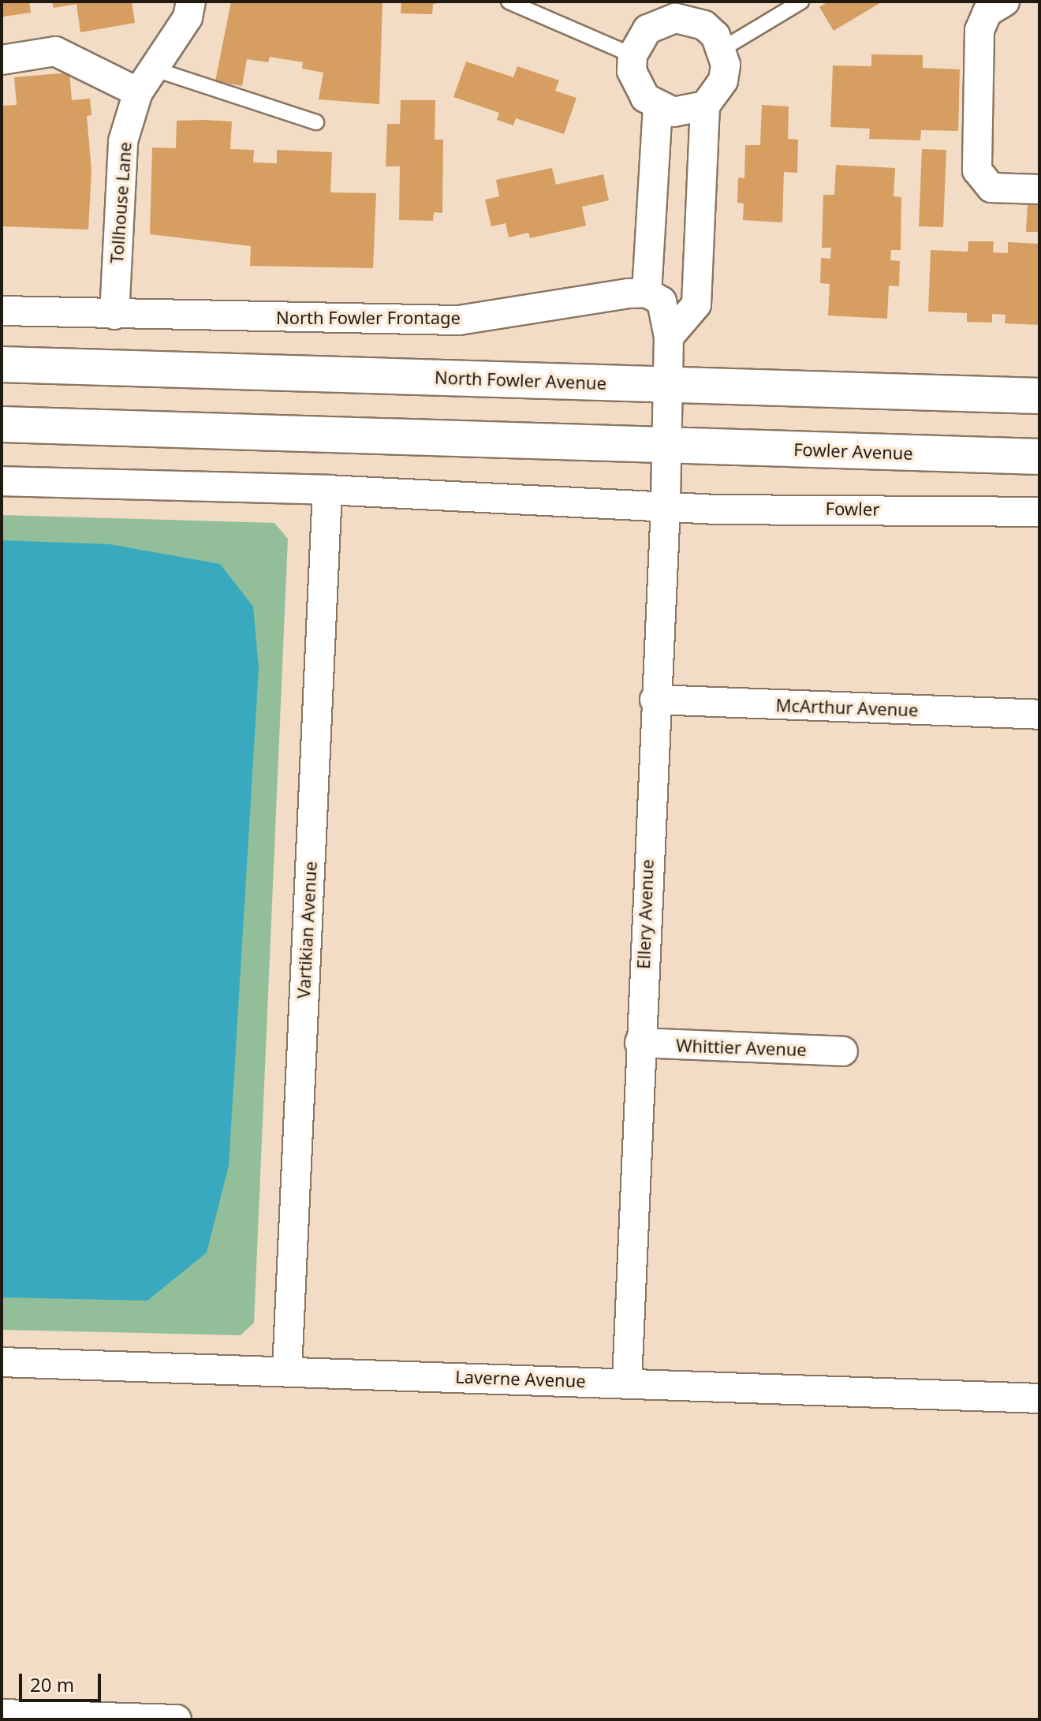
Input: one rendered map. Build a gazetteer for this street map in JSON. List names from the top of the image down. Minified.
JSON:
{"streets":{"main road":["North Fowler Avenue","Fowler Avenue"],"street":["Tollhouse Lane","North Fowler Frontage","Fowler","McArthur Avenue","Ellery Avenue","Vartikian Avenue","Whittier Avenue","Laverne Avenue"]},"crossings":[["Tollhouse Lane","North Fowler Frontage"],["Fowler Avenue","Ellery Avenue"],["Fowler","Ellery Avenue"],["McArthur Avenue","Ellery Avenue"],["Ellery Avenue","Whittier Avenue"],["Ellery Avenue","Laverne Avenue"],["Vartikian Avenue","Laverne Avenue"]],"scale_bar":"20 m"}
